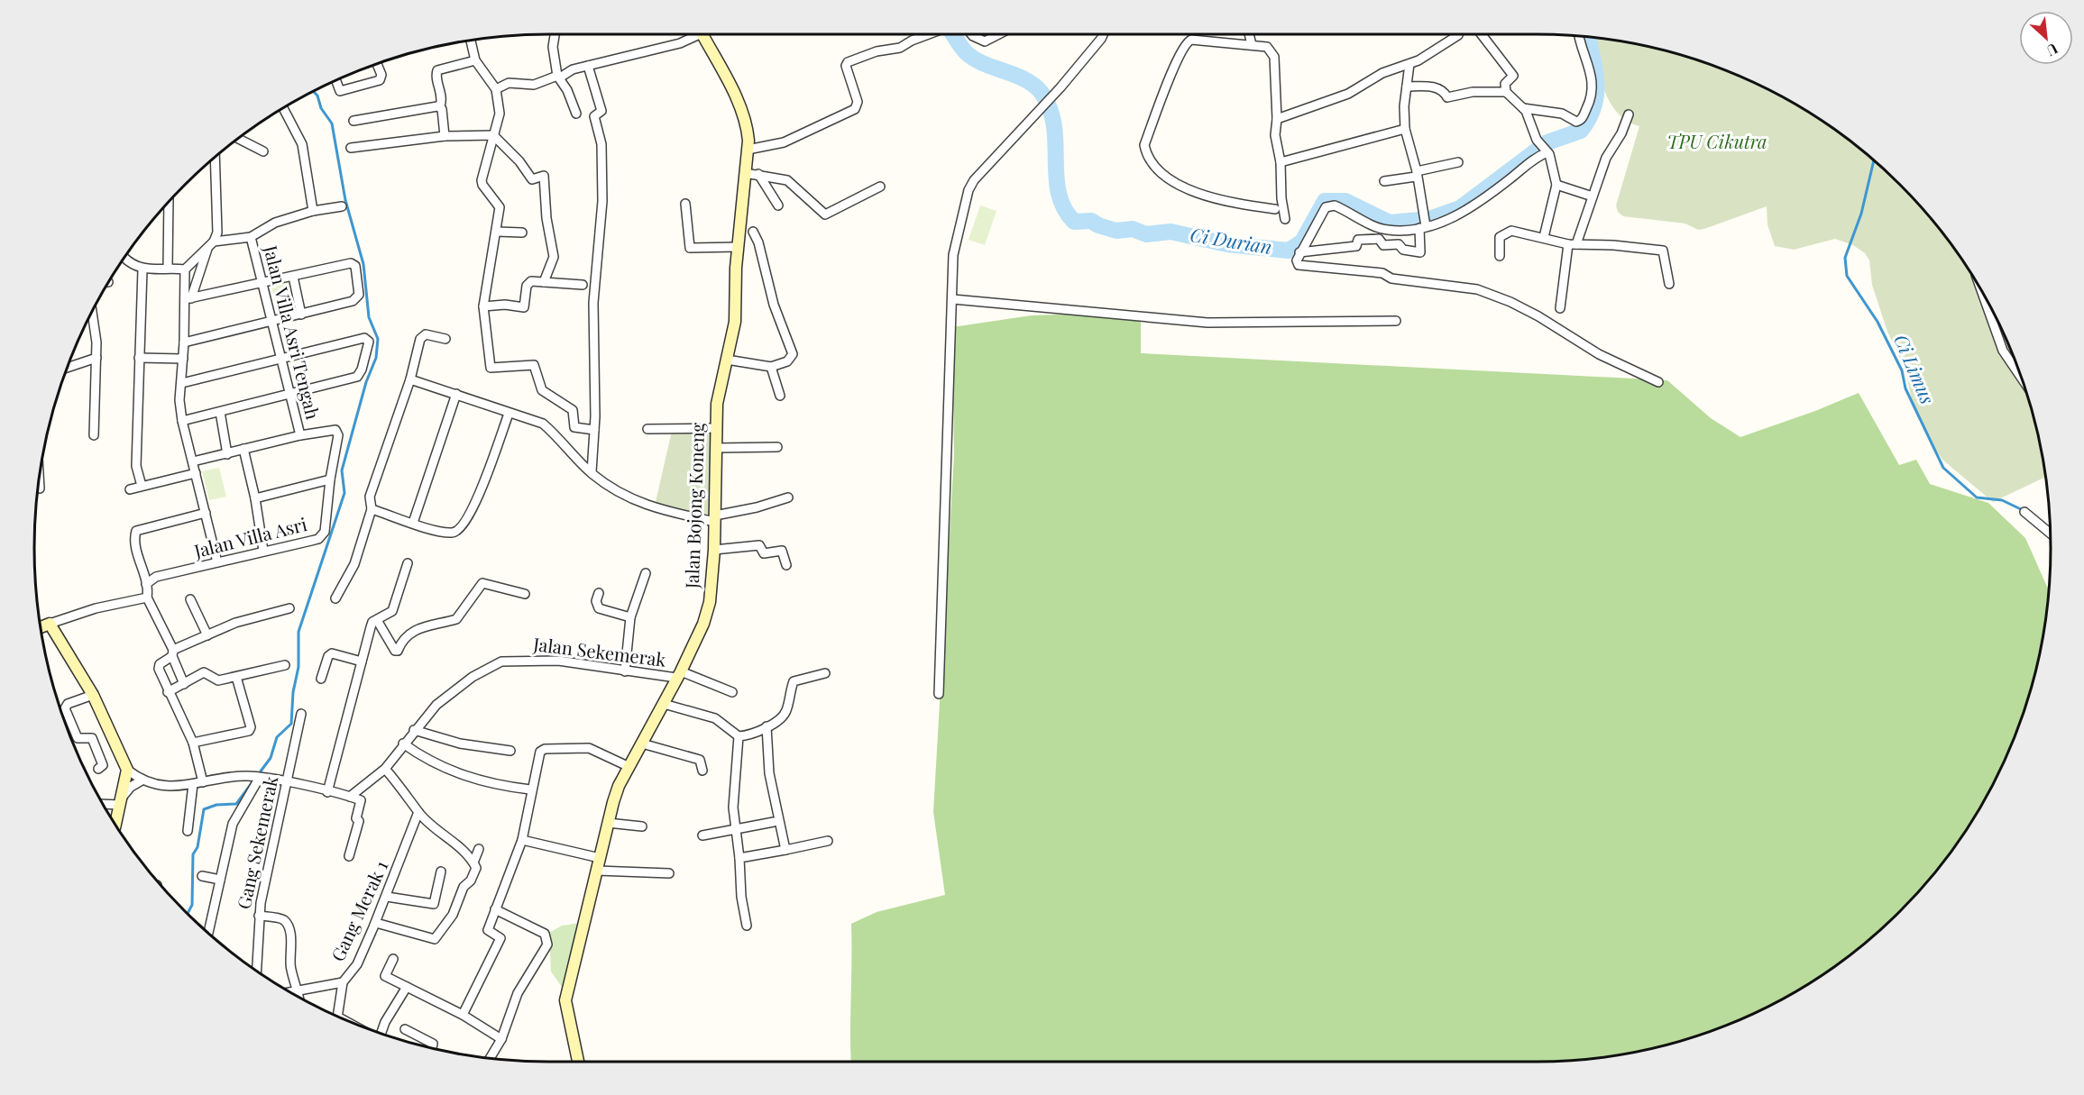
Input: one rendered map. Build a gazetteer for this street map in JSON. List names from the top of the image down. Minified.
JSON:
{"streets":{"street":["Jalan Villa Asri Tengah","Jalan Bojong Koneng","Jalan Villa Asri","Jalan Sekemerak","Gang Sekemerak","Gang Merak 1"]},"crossings":[["Jalan Villa Asri Tengah","Jalan Villa Asri"],["Jalan Bojong Koneng","Jalan Sekemerak"]],"water":["Ci Durian","Ci Limus"],"parks":["TPU Cikutra"],"north":"bottom right"}
